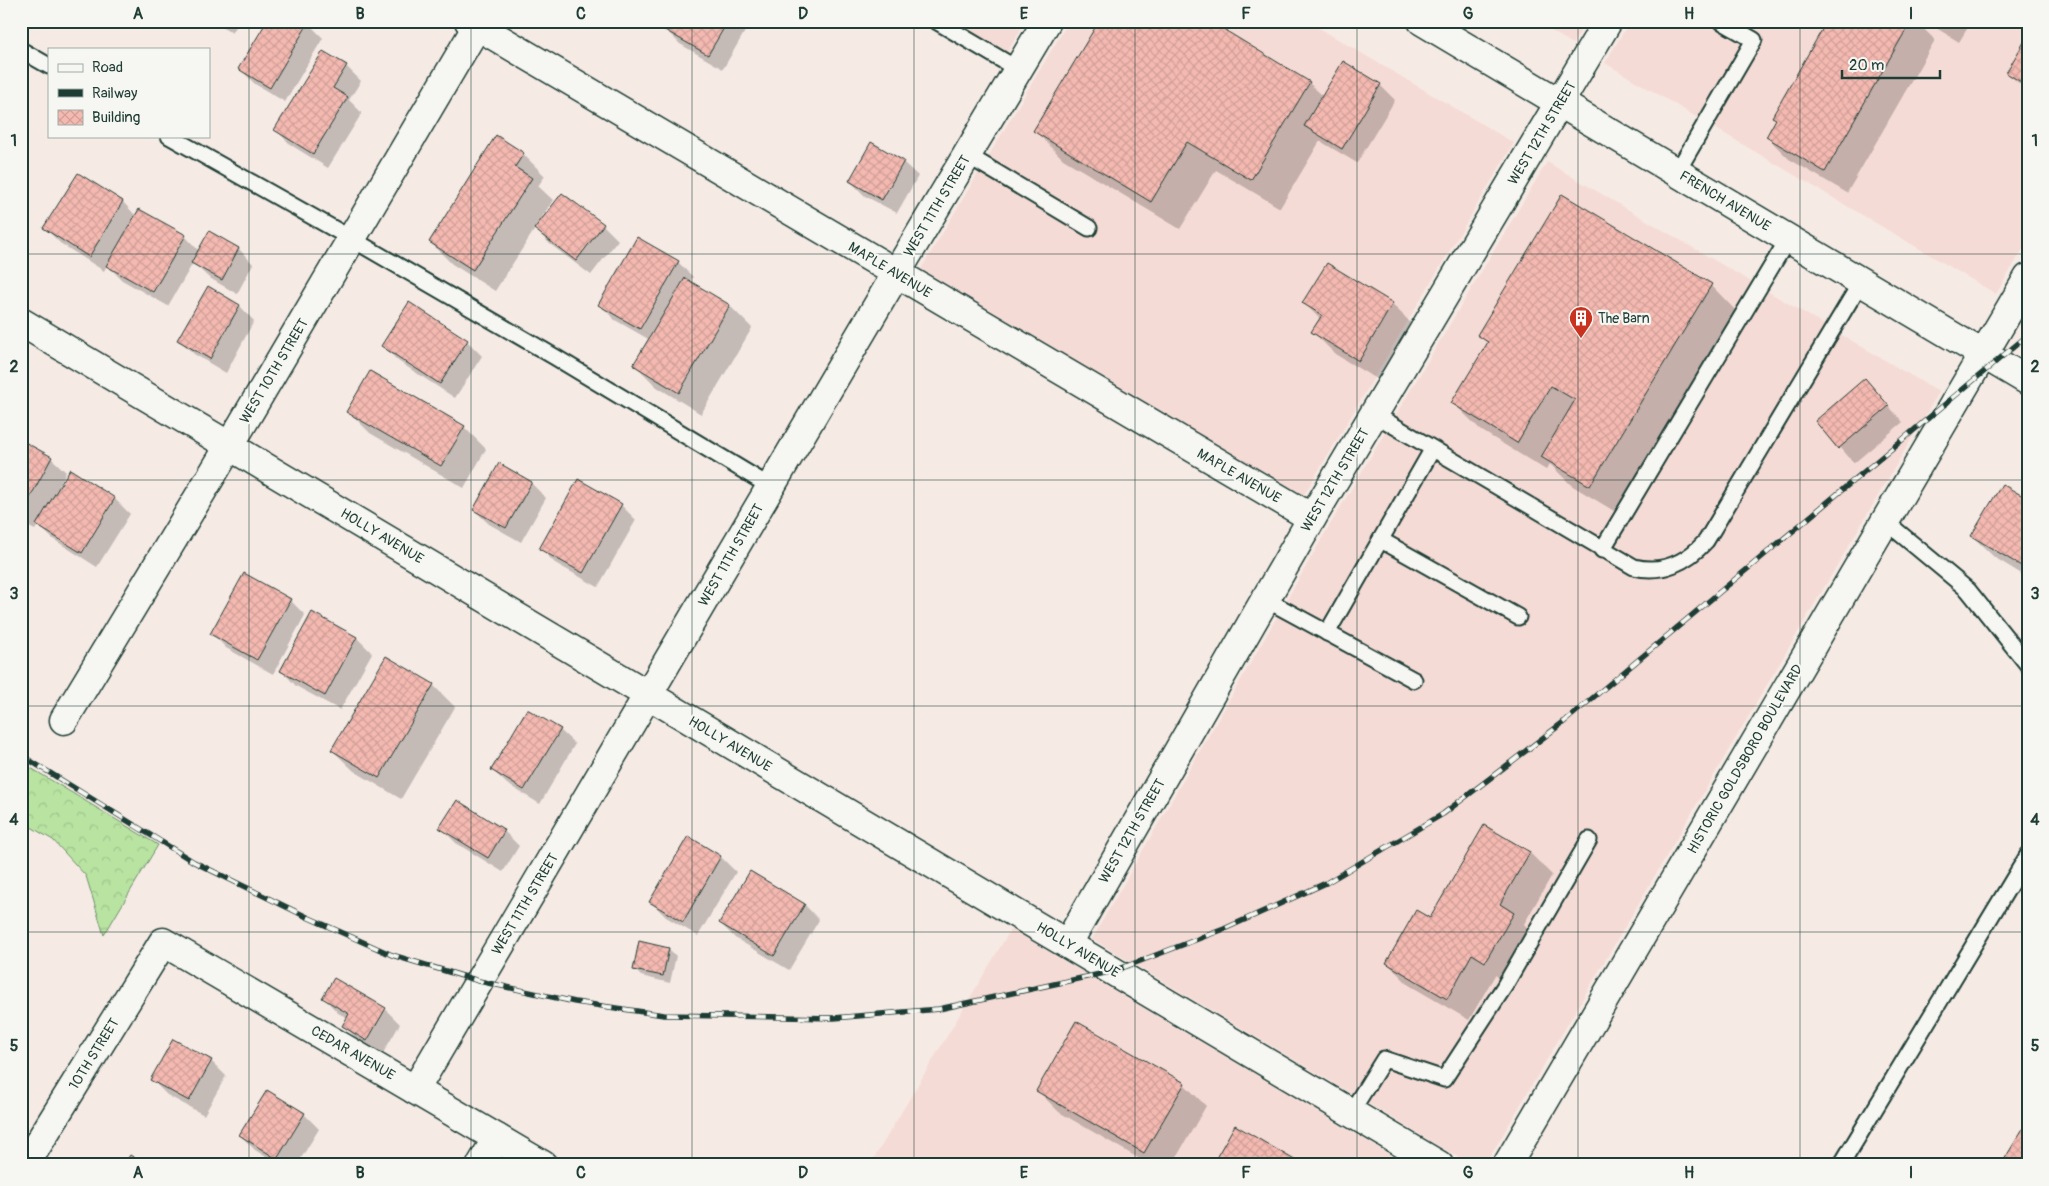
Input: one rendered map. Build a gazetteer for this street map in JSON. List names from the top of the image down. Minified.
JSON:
{"streets":{"street":["WEST 12TH STREET","FRENCH AVENUE","WEST 11TH STREET","MAPLE AVENUE","WEST 10TH STREET","HOLLY AVENUE","HISTORIC GOLDSBORO BOULEVARD","CEDAR AVENUE","10TH STREET"]},"crossings":[["WEST 12TH STREET","FRENCH AVENUE"],["WEST 12TH STREET","MAPLE AVENUE"],["WEST 12TH STREET","HOLLY AVENUE"],["FRENCH AVENUE","HISTORIC GOLDSBORO BOULEVARD"],["WEST 11TH STREET","MAPLE AVENUE"],["WEST 11TH STREET","HOLLY AVENUE"],["WEST 11TH STREET","CEDAR AVENUE"],["MAPLE AVENUE","WEST 10TH STREET"],["WEST 10TH STREET","HOLLY AVENUE"],["CEDAR AVENUE","10TH STREET"]],"places":{"building":["The Barn"]},"legend":["Road","Railway","Building"],"scale_bar":"20 m","grid":{"columns":["A","B","C","D","E","F","G","H","I"],"rows":["1","2","3","4","5"]}}
